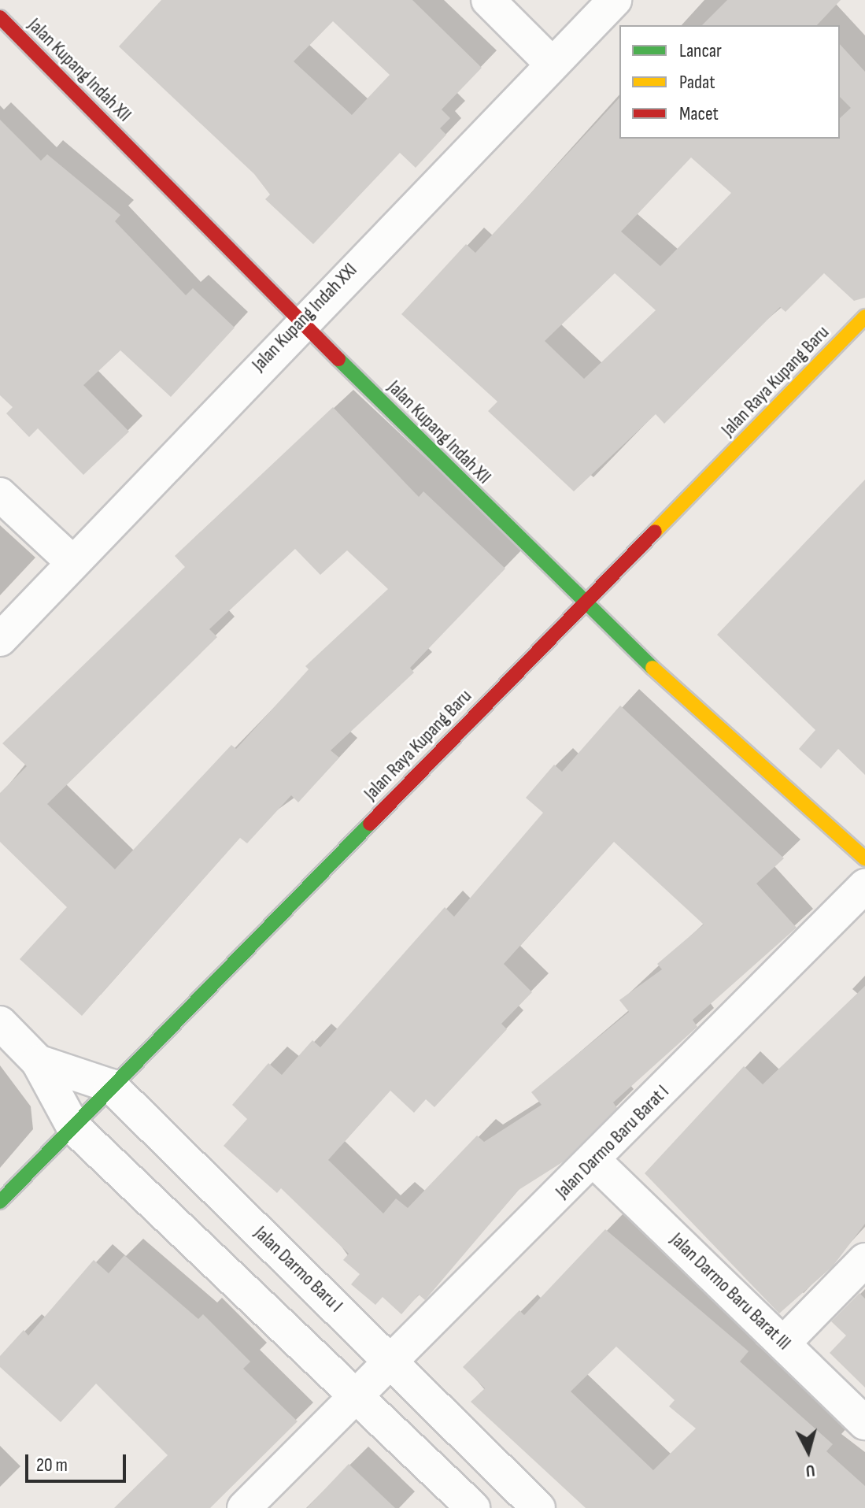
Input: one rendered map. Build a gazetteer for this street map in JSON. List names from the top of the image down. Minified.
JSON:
{"streets":{"street":["Jalan Kupang Indah XII","Jalan Kupang Indah XXI","Jalan Raya Kupang Baru","Jalan Darmo Baru Barat I","Jalan Darmo Baru I","Jalan Darmo Baru Barat III"]},"crossings":[["Jalan Kupang Indah XII","Jalan Kupang Indah XXI"],["Jalan Kupang Indah XII","Jalan Raya Kupang Baru"],["Jalan Raya Kupang Baru","Jalan Darmo Baru I"],["Jalan Darmo Baru Barat I","Jalan Darmo Baru I"],["Jalan Darmo Baru Barat I","Jalan Darmo Baru Barat III"]],"legend":["Lancar","Padat","Macet"],"scale_bar":"20 m","north":"bottom"}
